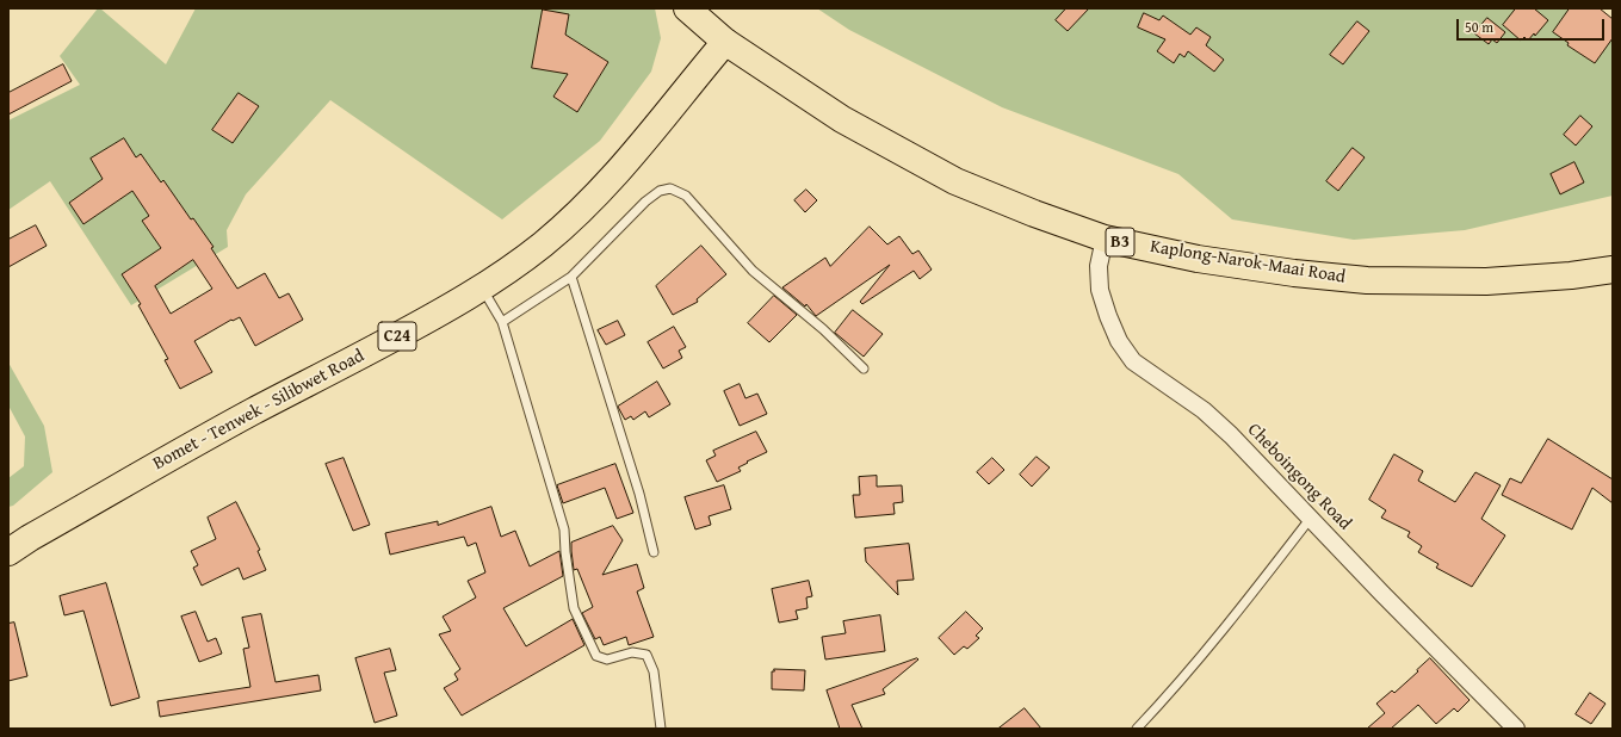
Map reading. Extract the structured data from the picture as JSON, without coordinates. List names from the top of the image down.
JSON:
{
  "streets": {
    "main road": [
      "B3",
      "Kaplong-Narok-Maai Road",
      "C24",
      "Bomet - Tenwek - Silibwet Road"
    ],
    "street": ["Cheboingong Road"]
  },
  "crossings": [
    ["Kaplong-Narok-Maai Road", "Bomet - Tenwek - Silibwet Road"],
    ["Kaplong-Narok-Maai Road", "Cheboingong Road"]
  ],
  "scale_bar": "50 m"
}
